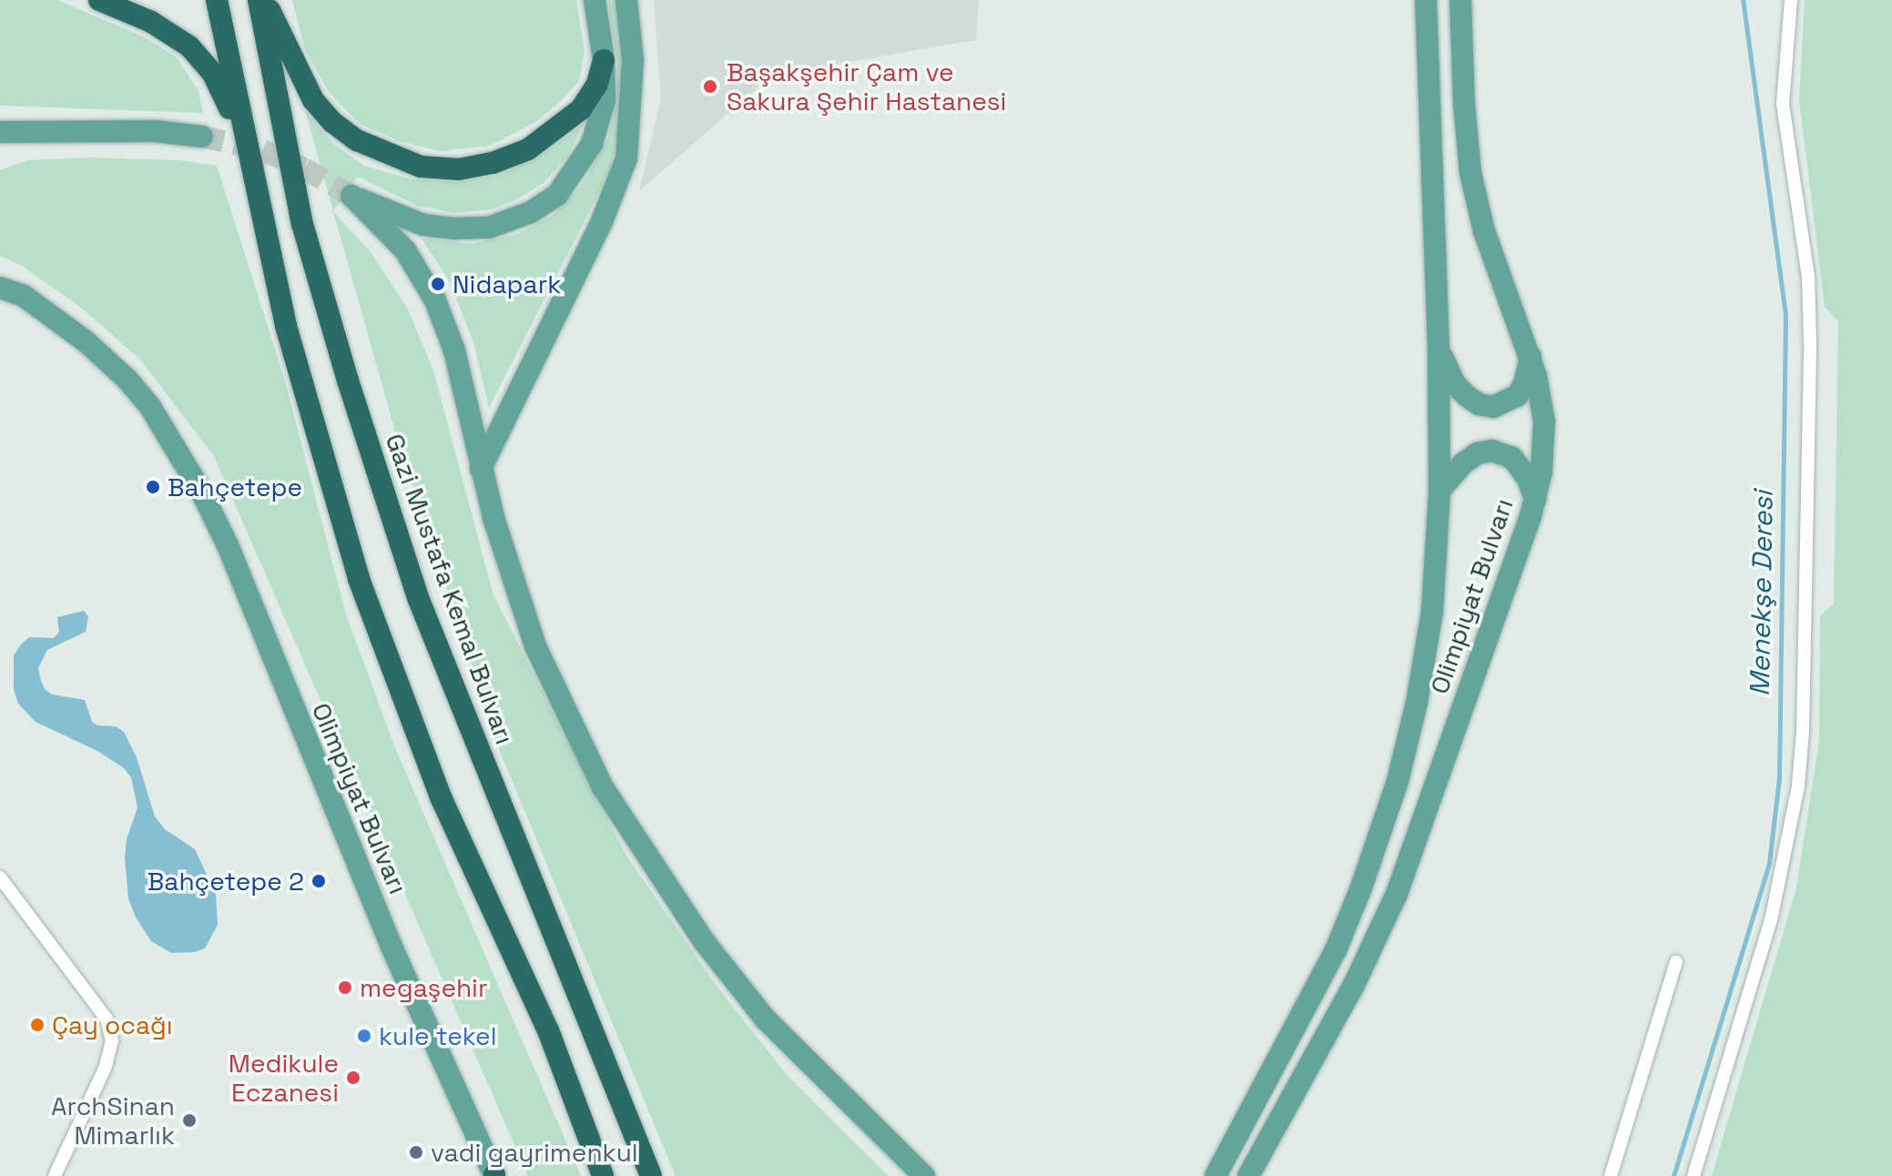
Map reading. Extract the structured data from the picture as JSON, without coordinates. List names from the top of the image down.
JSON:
{
  "streets": {
    "highway": ["Gazi Mustafa Kemal Bulvarı"],
    "main road": ["Olimpiyat Bulvarı"]
  },
  "water": ["Menekşe Deresi"],
  "places": [
    "Başakşehir Çam ve Sakura Şehir Hastanesi",
    "Nidapark",
    "Bahçetepe",
    "Bahçetepe 2",
    "megaşehir",
    "Çay ocağı",
    "kule tekel",
    "Medikule Eczanesi",
    "ArchSinan Mimarlık",
    "vadi gayrimenkul"
  ]
}
